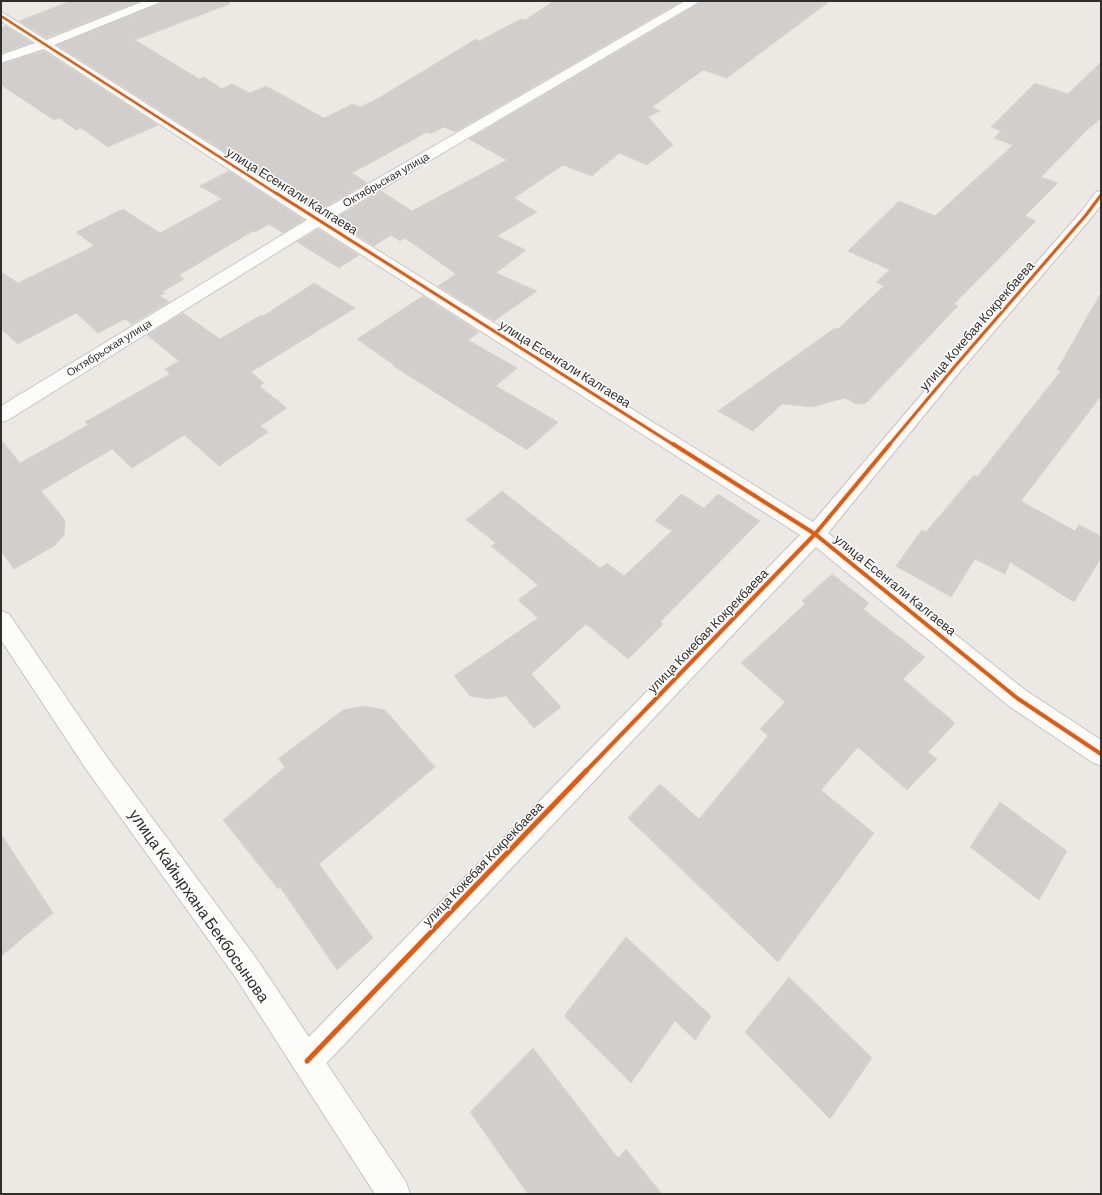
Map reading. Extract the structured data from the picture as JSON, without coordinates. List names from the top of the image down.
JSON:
{
  "streets": {
    "street": [
      "Октябрьская улица",
      "улица Есенгали Калгаева",
      "улица Кокебая Кокрекбаева",
      "улица Кайырхана Бекбосынова"
    ]
  },
  "crossings": [
    ["Октябрьская улица", "улица Есенгали Калгаева"],
    ["улица Есенгали Калгаева", "улица Кокебая Кокрекбаева"],
    ["улица Кокебая Кокрекбаева", "улица Кайырхана Бекбосынова"]
  ]
}
